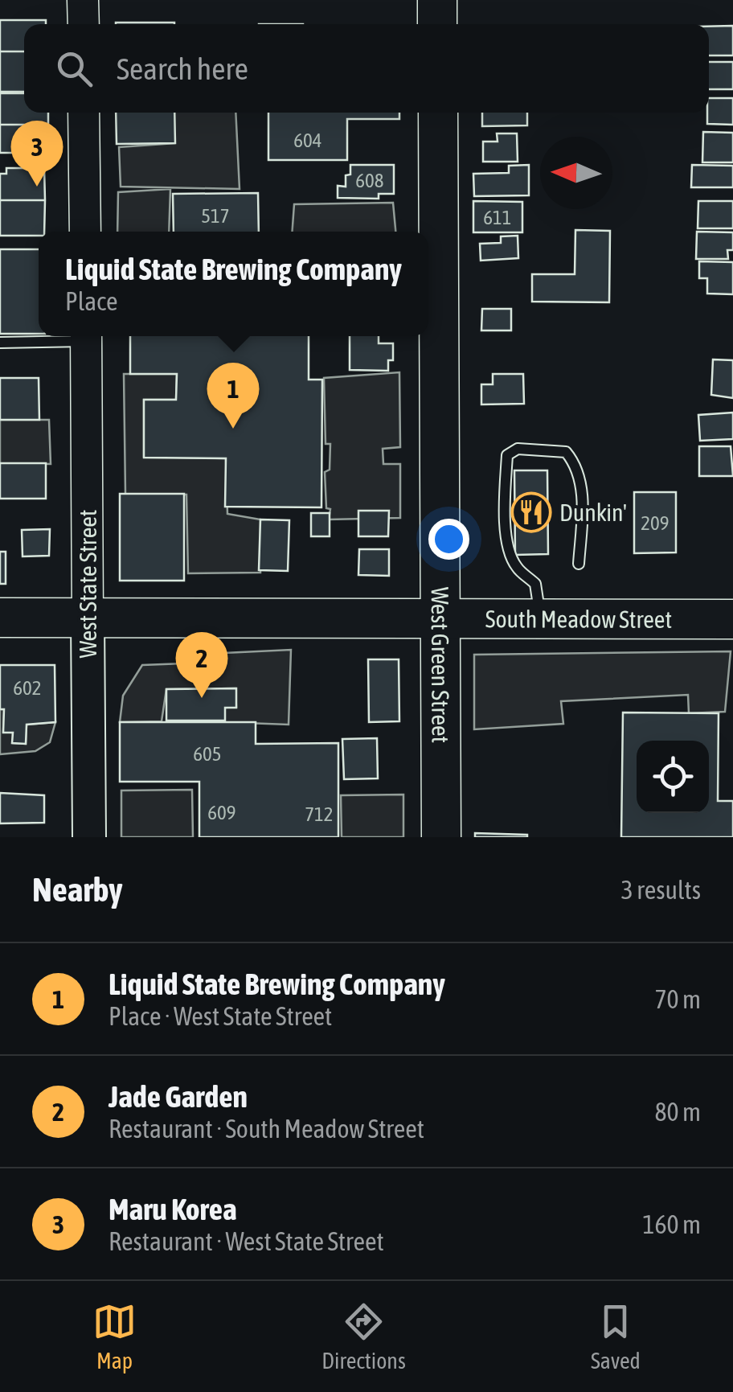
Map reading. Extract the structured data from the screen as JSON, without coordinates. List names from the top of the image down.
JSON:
{
  "streets": {
    "highway": ["South Meadow Street", "West Green Street"],
    "main road": ["West State Street"]
  },
  "crossings": [
    ["West State Street", "South Meadow Street"],
    ["South Meadow Street", "West Green Street"]
  ],
  "places": {
    "restaurant": ["Dunkin'"]
  },
  "house_numbers": [
    "604",
    "608",
    "517",
    "611",
    "209",
    "602",
    "605",
    "609",
    "712"
  ],
  "north": "left",
  "page": {
    "search": "Search here",
    "pins": ["3", "1", "2"],
    "popup": ["Liquid State Brewing Company", "Place"],
    "heading": ["Nearby", "3 results"],
    "list": [
      {
        "mark": "1",
        "name": "Liquid State Brewing Company",
        "note": "Place · West State Street",
        "value": "70 m"
      },
      {
        "mark": "2",
        "name": "Jade Garden",
        "note": "Restaurant · South Meadow Street",
        "value": "80 m"
      },
      {
        "mark": "3",
        "name": "Maru Korea",
        "note": "Restaurant · West State Street",
        "value": "160 m"
      }
    ],
    "nav": ["Map", "Directions", "Saved"]
  }
}
